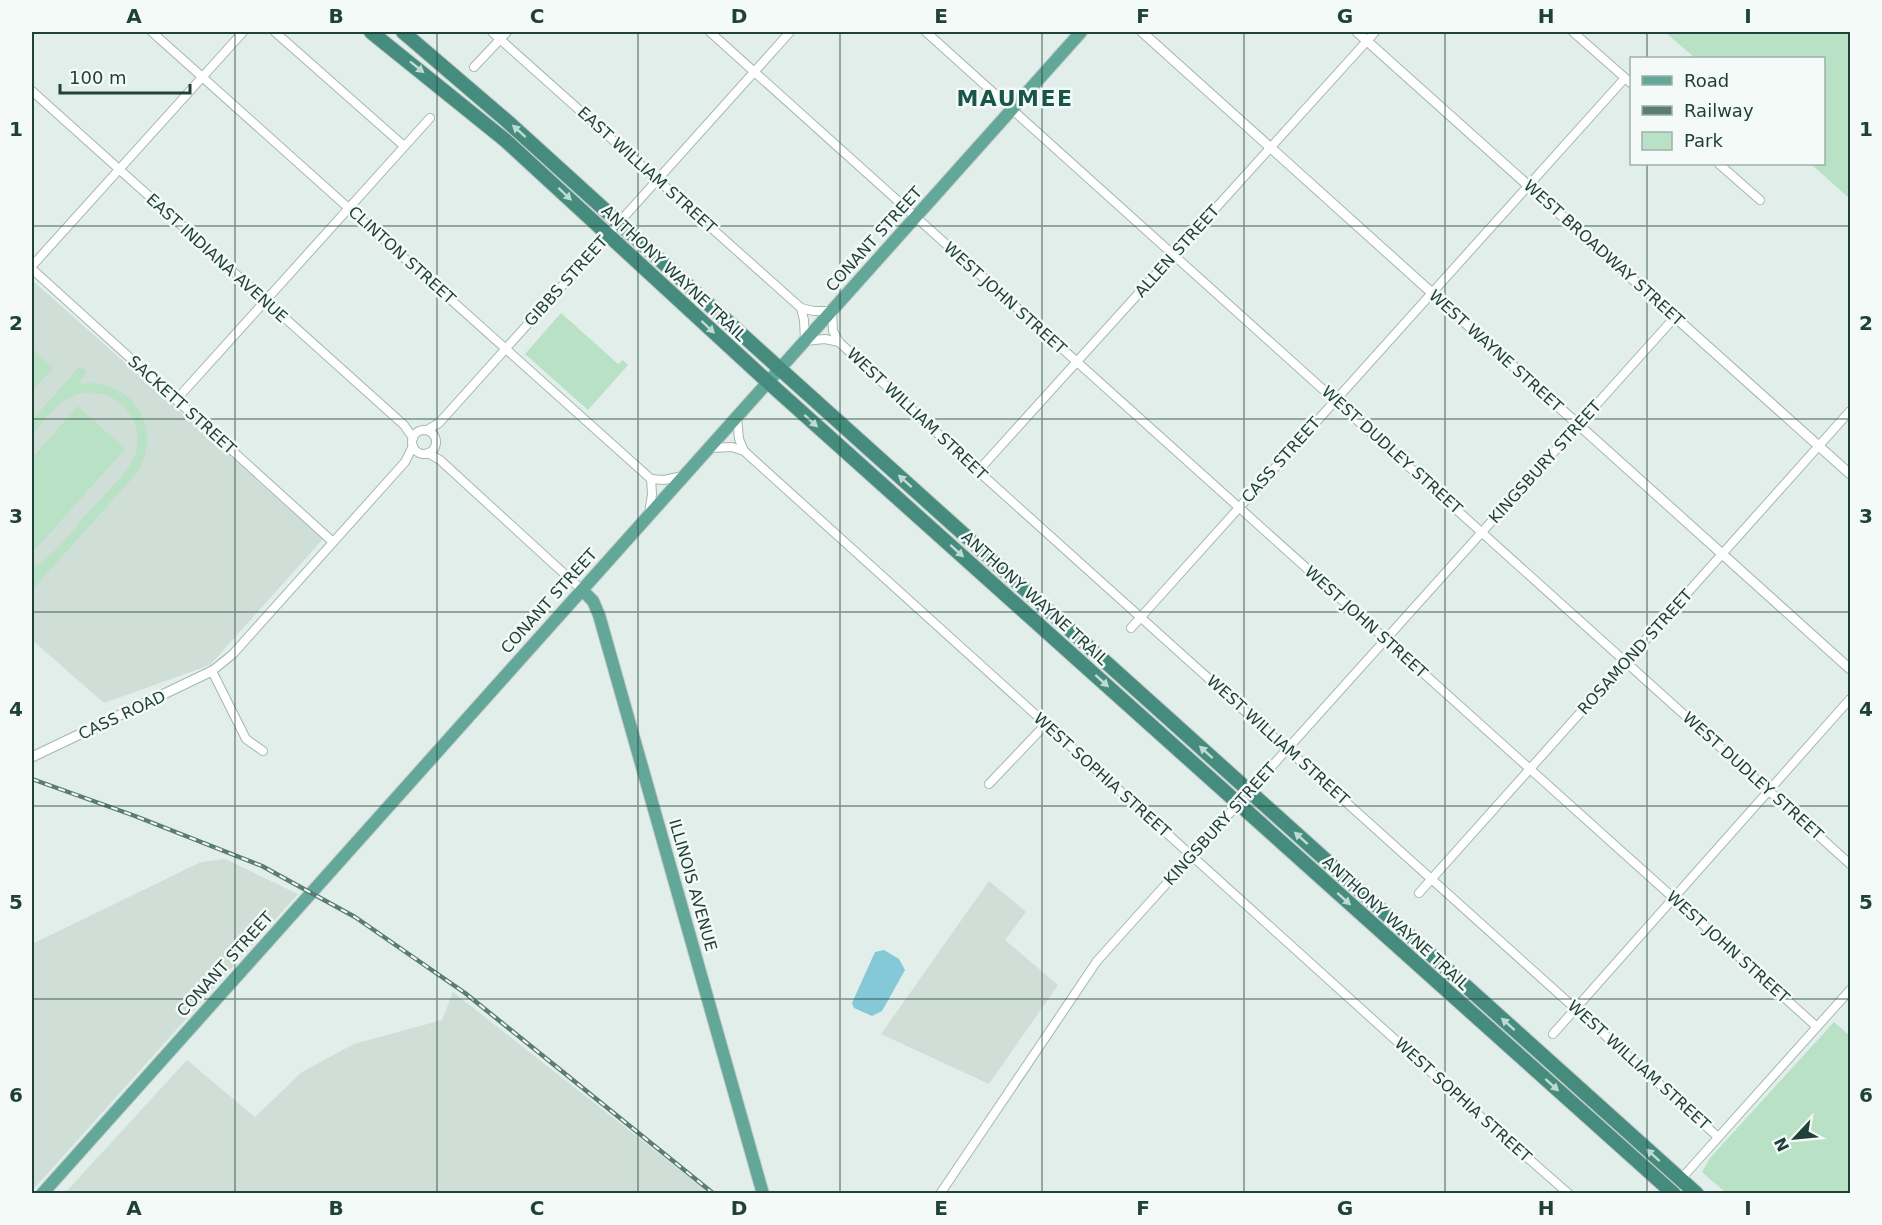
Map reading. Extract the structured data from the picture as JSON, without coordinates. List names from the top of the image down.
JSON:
{
  "streets": {
    "highway": ["ANTHONY WAYNE TRAIL"],
    "main road": ["CONANT STREET", "ILLINOIS AVENUE"],
    "street": [
      "EAST WILLIAM STREET",
      "ALLEN STREET",
      "WEST BROADWAY STREET",
      "CLINTON STREET",
      "EAST INDIANA AVENUE",
      "GIBBS STREET",
      "WEST JOHN STREET",
      "WEST WAYNE STREET",
      "SACKETT STREET",
      "WEST WILLIAM STREET",
      "WEST DUDLEY STREET",
      "CASS STREET",
      "KINGSBURY STREET",
      "ROSAMOND STREET",
      "CASS ROAD",
      "WEST SOPHIA STREET"
    ]
  },
  "crossings": [
    ["EAST WILLIAM STREET", "GIBBS STREET"],
    ["CONANT STREET", "ANTHONY WAYNE TRAIL"],
    ["CONANT STREET", "WEST JOHN STREET"],
    ["CONANT STREET", "WEST WILLIAM STREET"],
    ["CONANT STREET", "WEST DUDLEY STREET"],
    ["CONANT STREET", "ILLINOIS AVENUE"],
    ["ALLEN STREET", "WEST BROADWAY STREET"],
    ["ALLEN STREET", "WEST JOHN STREET"],
    ["ALLEN STREET", "WEST WAYNE STREET"],
    ["ALLEN STREET", "WEST WILLIAM STREET"],
    ["ALLEN STREET", "WEST DUDLEY STREET"],
    ["WEST BROADWAY STREET", "CASS STREET"],
    ["WEST BROADWAY STREET", "KINGSBURY STREET"],
    ["WEST BROADWAY STREET", "ROSAMOND STREET"],
    ["CLINTON STREET", "GIBBS STREET"],
    ["EAST INDIANA AVENUE", "GIBBS STREET"],
    ["ANTHONY WAYNE TRAIL", "GIBBS STREET"],
    ["ANTHONY WAYNE TRAIL", "KINGSBURY STREET"],
    ["GIBBS STREET", "WEST JOHN STREET"],
    ["WEST JOHN STREET", "CASS STREET"],
    ["WEST JOHN STREET", "KINGSBURY STREET"],
    ["WEST JOHN STREET", "ROSAMOND STREET"],
    ["WEST WAYNE STREET", "CASS STREET"],
    ["WEST WAYNE STREET", "KINGSBURY STREET"],
    ["WEST WAYNE STREET", "ROSAMOND STREET"],
    ["WEST WILLIAM STREET", "CASS STREET"],
    ["WEST WILLIAM STREET", "KINGSBURY STREET"],
    ["WEST WILLIAM STREET", "ROSAMOND STREET"],
    ["WEST DUDLEY STREET", "CASS STREET"],
    ["WEST DUDLEY STREET", "KINGSBURY STREET"],
    ["WEST DUDLEY STREET", "ROSAMOND STREET"],
    ["KINGSBURY STREET", "WEST SOPHIA STREET"]
  ],
  "districts": ["MAUMEE"],
  "legend": ["Road", "Railway", "Park"],
  "scale_bar": "100 m",
  "north": "bottom left",
  "grid": {
    "columns": [
      "A",
      "B",
      "C",
      "D",
      "E",
      "F",
      "G",
      "H",
      "I"
    ],
    "rows": [
      "1",
      "2",
      "3",
      "4",
      "5",
      "6"
    ]
  }
}
